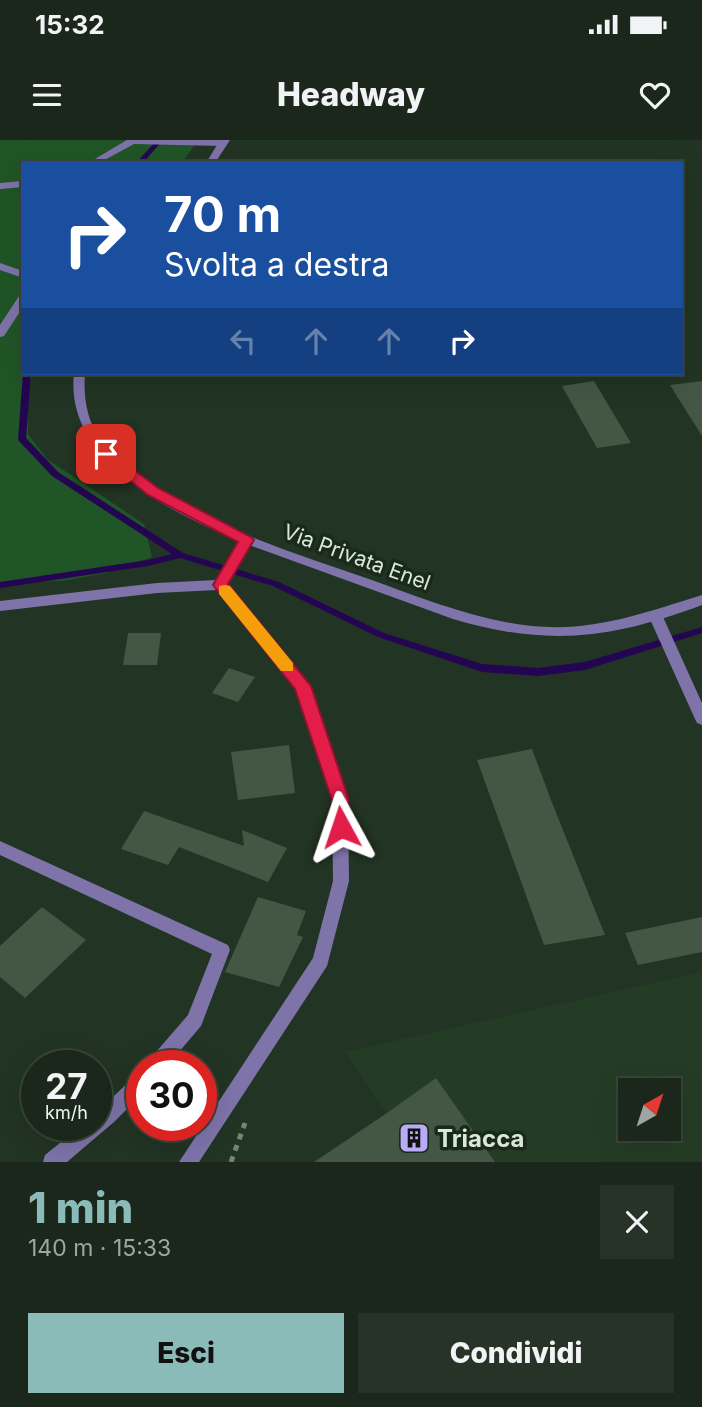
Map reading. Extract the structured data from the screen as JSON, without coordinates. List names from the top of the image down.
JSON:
{
  "streets": {
    "street": ["Via Privata Enel"]
  },
  "places": {
    "building": ["Triacca"]
  },
  "north": "top right",
  "page": {
    "status": "15:32",
    "header": "Headway",
    "turn": ["70 m", "Svolta a destra"],
    "speed": "27 km/h",
    "limit": "30",
    "heading": ["1 min", "140 m · 15:33"],
    "buttons": ["Esci", "Condividi"]
  }
}
